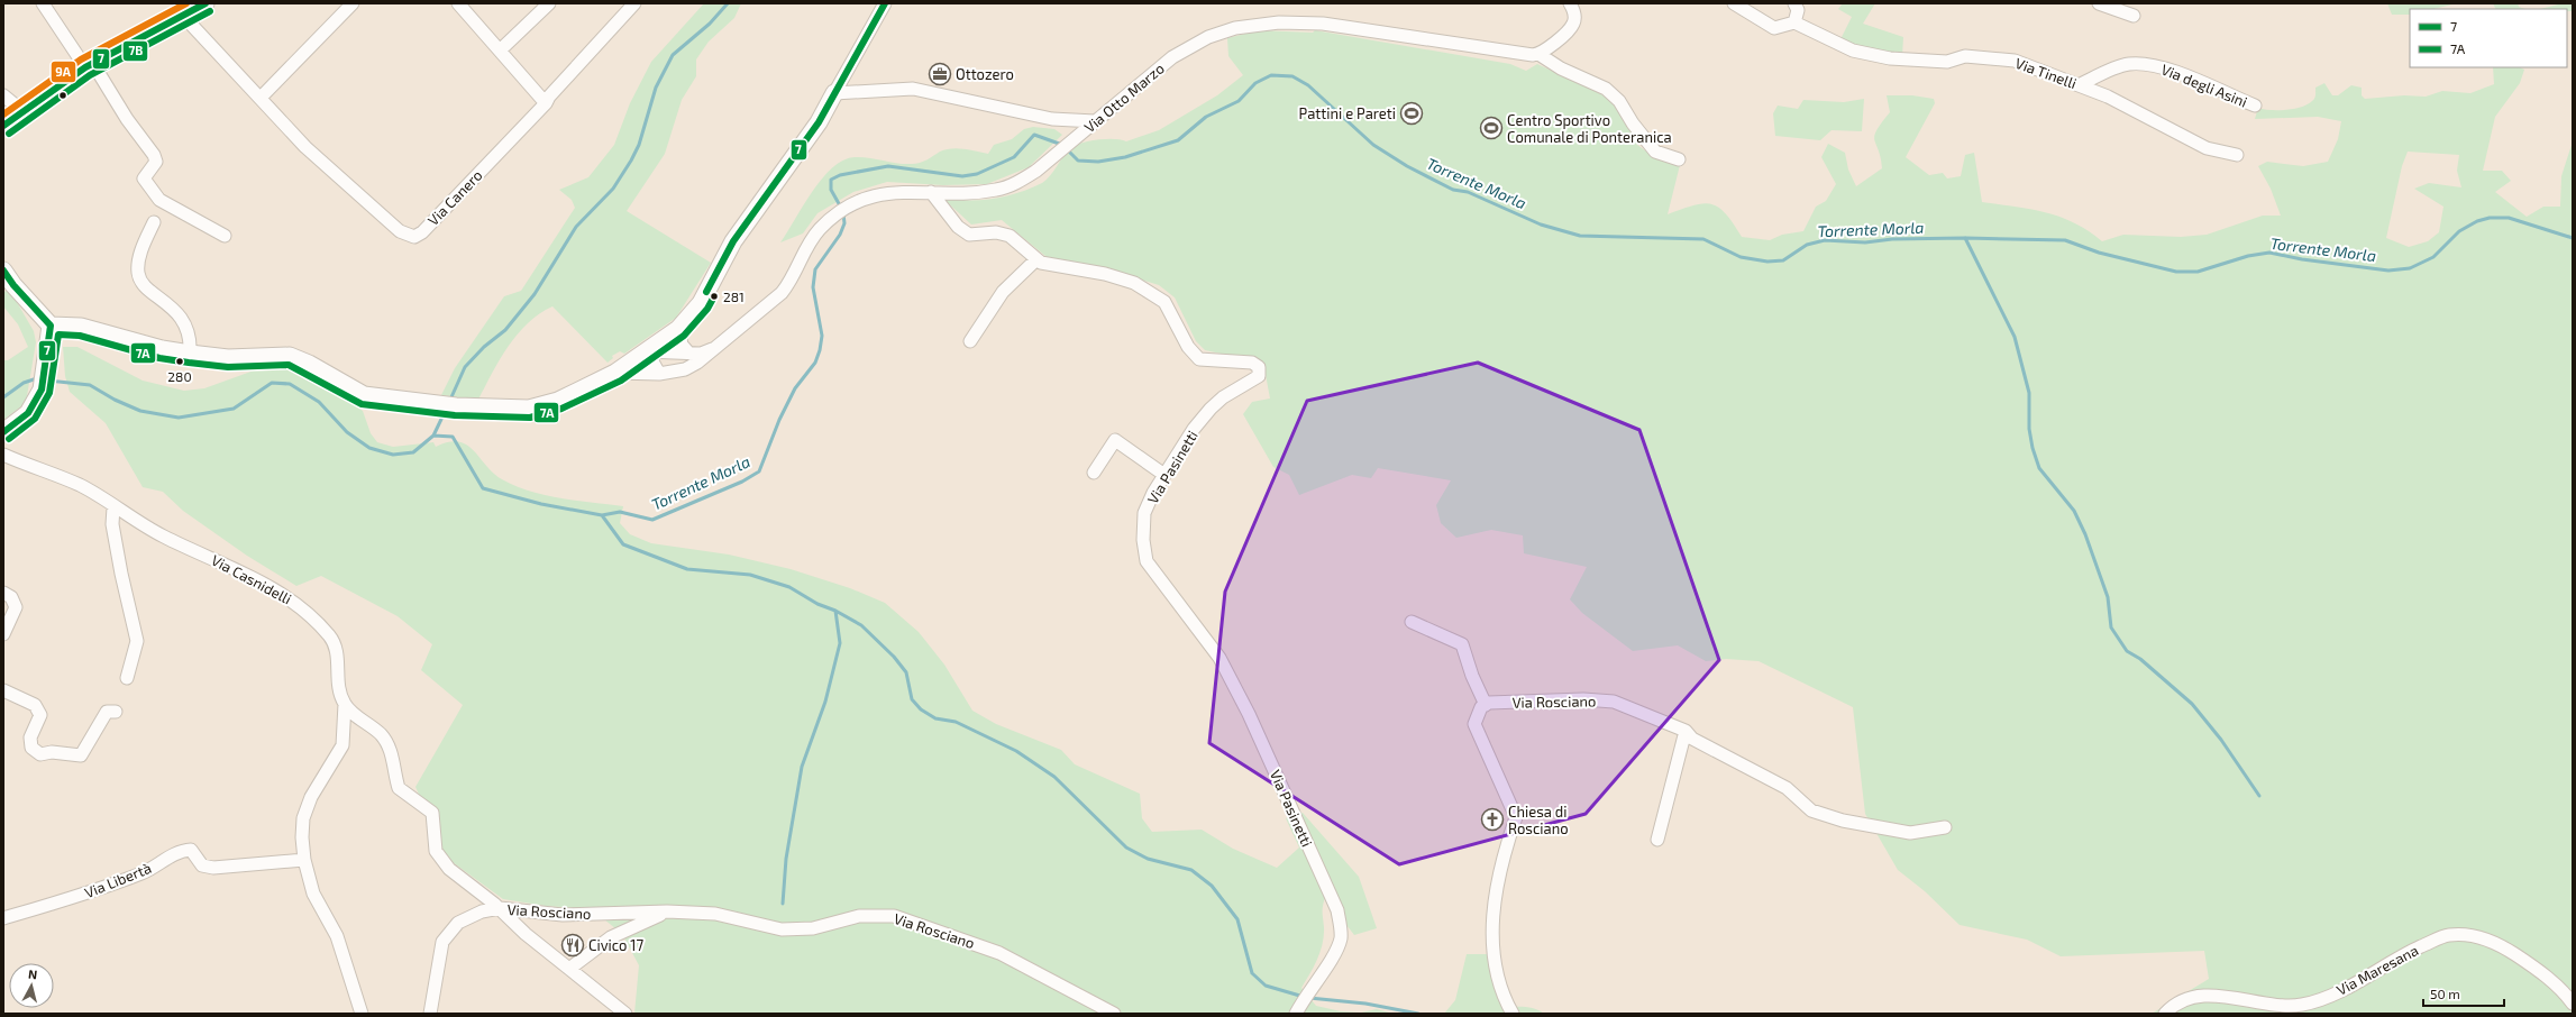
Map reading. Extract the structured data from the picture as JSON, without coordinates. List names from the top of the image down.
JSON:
{
  "streets": {
    "street": [
      "Via Tinelli",
      "Via degli Asini",
      "Via Otto Marzo",
      "Via Canero",
      "Via Pasinetti",
      "Via Casnidelli",
      "Via Rosciano",
      "Via Libertà",
      "Via Maresana"
    ]
  },
  "crossings": [
    ["Via Tinelli", "Via degli Asini"],
    ["Via Otto Marzo", "Via Pasinetti"],
    ["Via Casnidelli", "Via Rosciano"]
  ],
  "water": ["Torrente Morla"],
  "places": {
    "office": ["Ottozero"],
    "sports": ["Pattini e Pareti", "Centro Sportivo Comunale di Ponteranica"],
    "other": ["281", "280"],
    "church": ["Chiesa di Rosciano"],
    "restaurant": ["Civico 17"]
  },
  "lines": [
    "transit line 7",
    "transit line 9A",
    "transit line 7B",
    "transit line 7A"
  ],
  "legend": ["7", "7A"],
  "scale_bar": "50 m",
  "north": "top"
}
